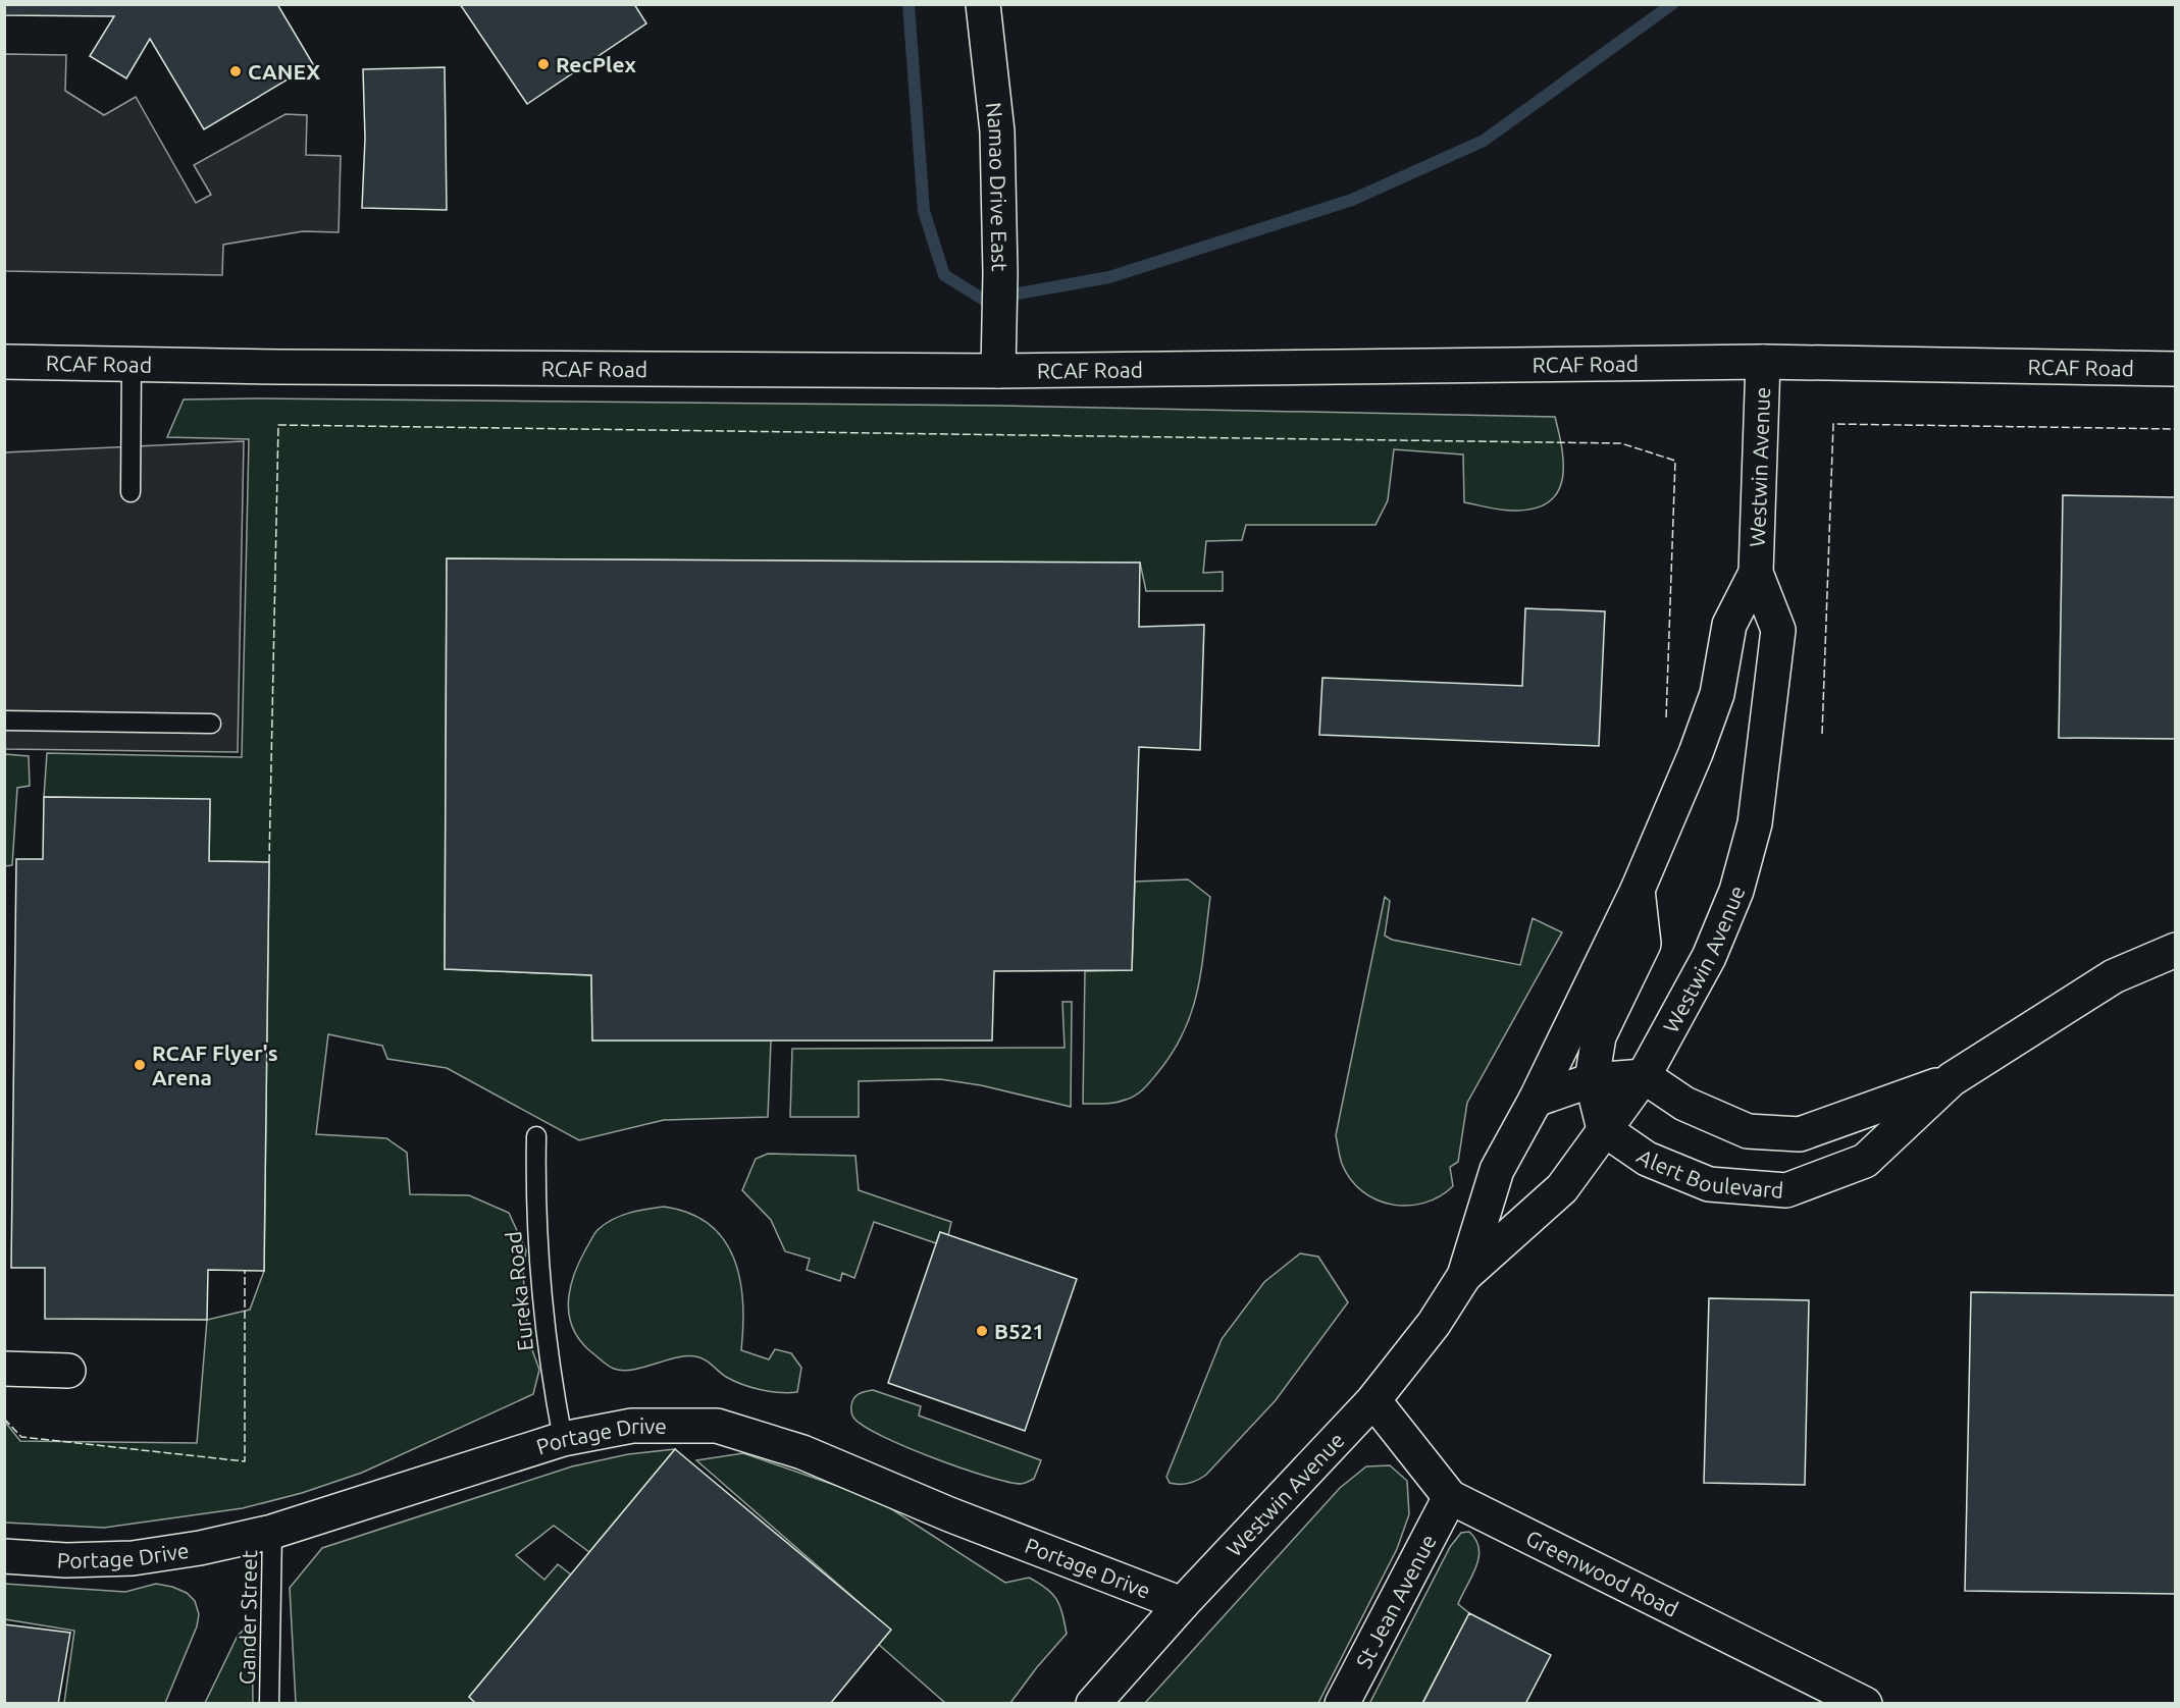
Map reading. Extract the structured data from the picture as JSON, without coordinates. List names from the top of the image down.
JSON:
{
  "streets": {
    "street": [
      "Namao Drive East",
      "RCAF Road",
      "Westwin Avenue",
      "Alert Boulevard",
      "Portage Drive",
      "Greenwood Road",
      "St Jean Avenue"
    ],
    "lane": ["Eureka Road", "Gander Street"]
  },
  "crossings": [
    ["Namao Drive East", "RCAF Road"],
    ["RCAF Road", "Westwin Avenue"],
    ["Westwin Avenue", "Alert Boulevard"],
    ["Westwin Avenue", "Portage Drive"],
    ["Westwin Avenue", "Greenwood Road"],
    ["Eureka Road", "Portage Drive"],
    ["Portage Drive", "Gander Street"],
    ["Greenwood Road", "St Jean Avenue"]
  ],
  "places": [
    "RecPlex",
    "CANEX",
    "RCAF Flyer's Arena",
    "B521"
  ]
}
